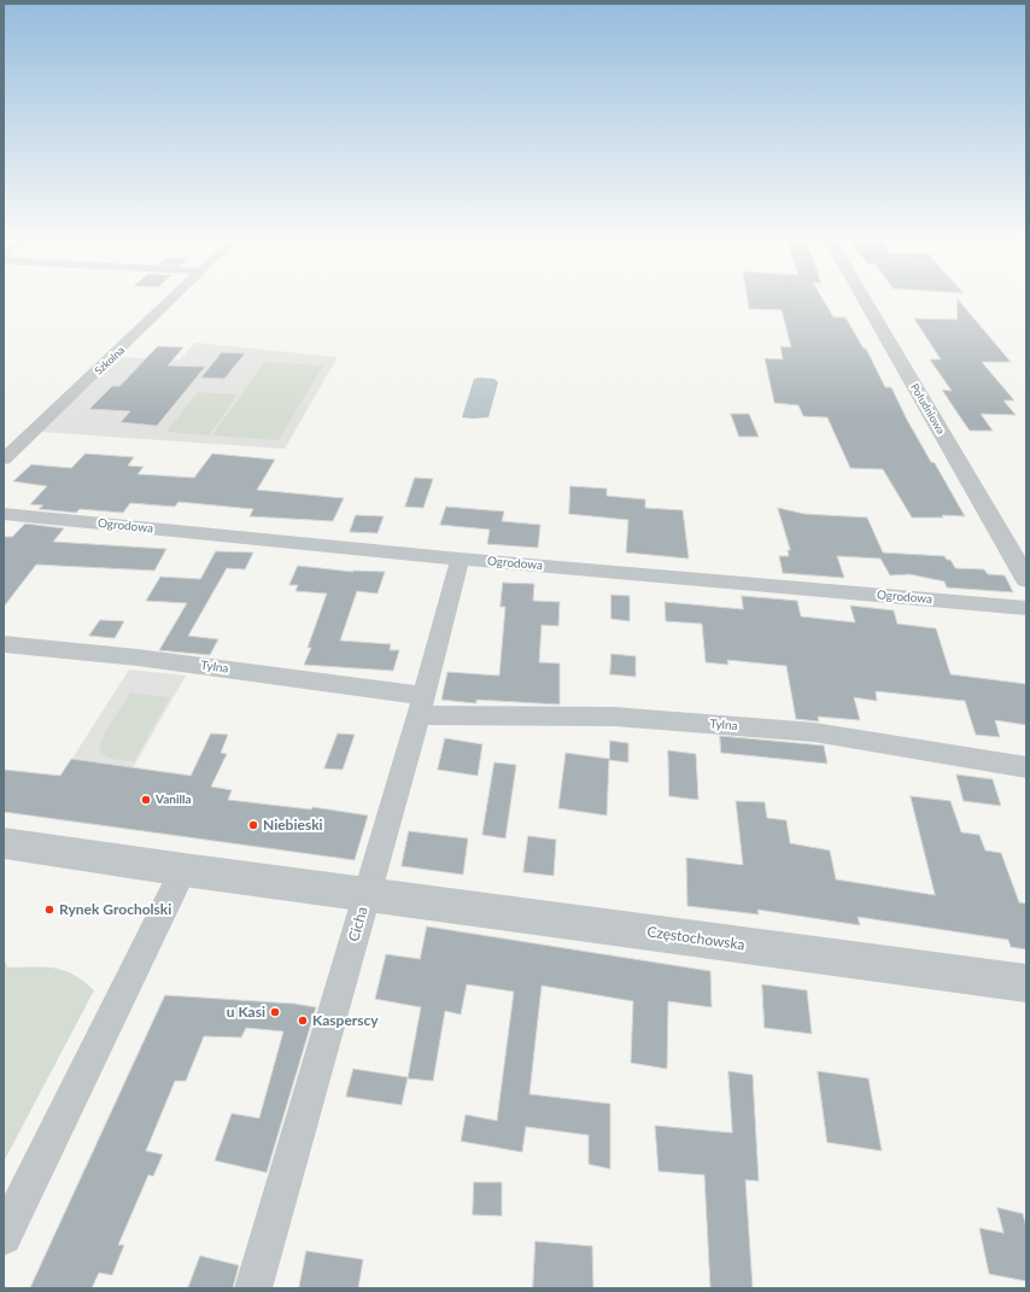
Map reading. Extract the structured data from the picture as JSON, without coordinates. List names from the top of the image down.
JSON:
{
  "streets": {
    "street": [
      "Szkolna",
      "Południowa",
      "Ogrodowa",
      "Tylna",
      "Cicha",
      "Częstochowska"
    ]
  },
  "crossings": [
    ["Ogrodowa", "Cicha"],
    ["Tylna", "Cicha"],
    ["Cicha", "Częstochowska"]
  ],
  "places": [
    "Vanilla",
    "Niebieski",
    "Rynek Grocholski",
    "u Kasi",
    "Kasperscy"
  ]
}
